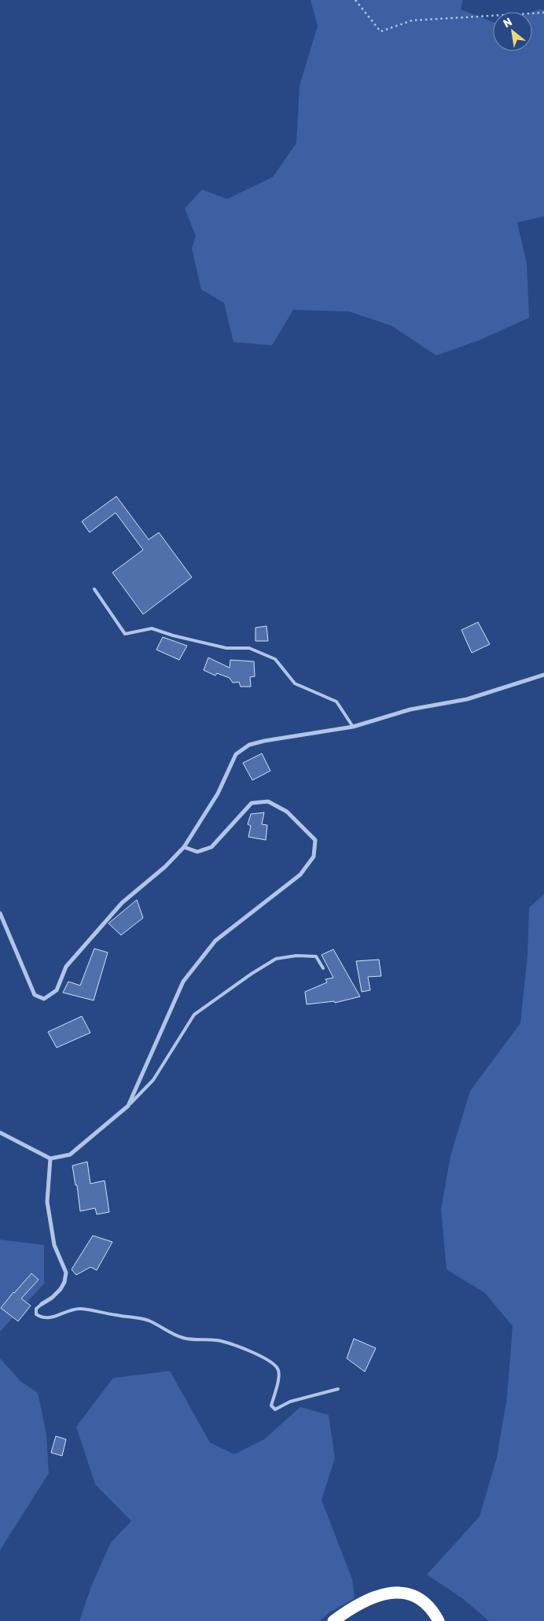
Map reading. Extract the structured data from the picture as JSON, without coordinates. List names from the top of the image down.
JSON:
{
  "north": "top left"
}
